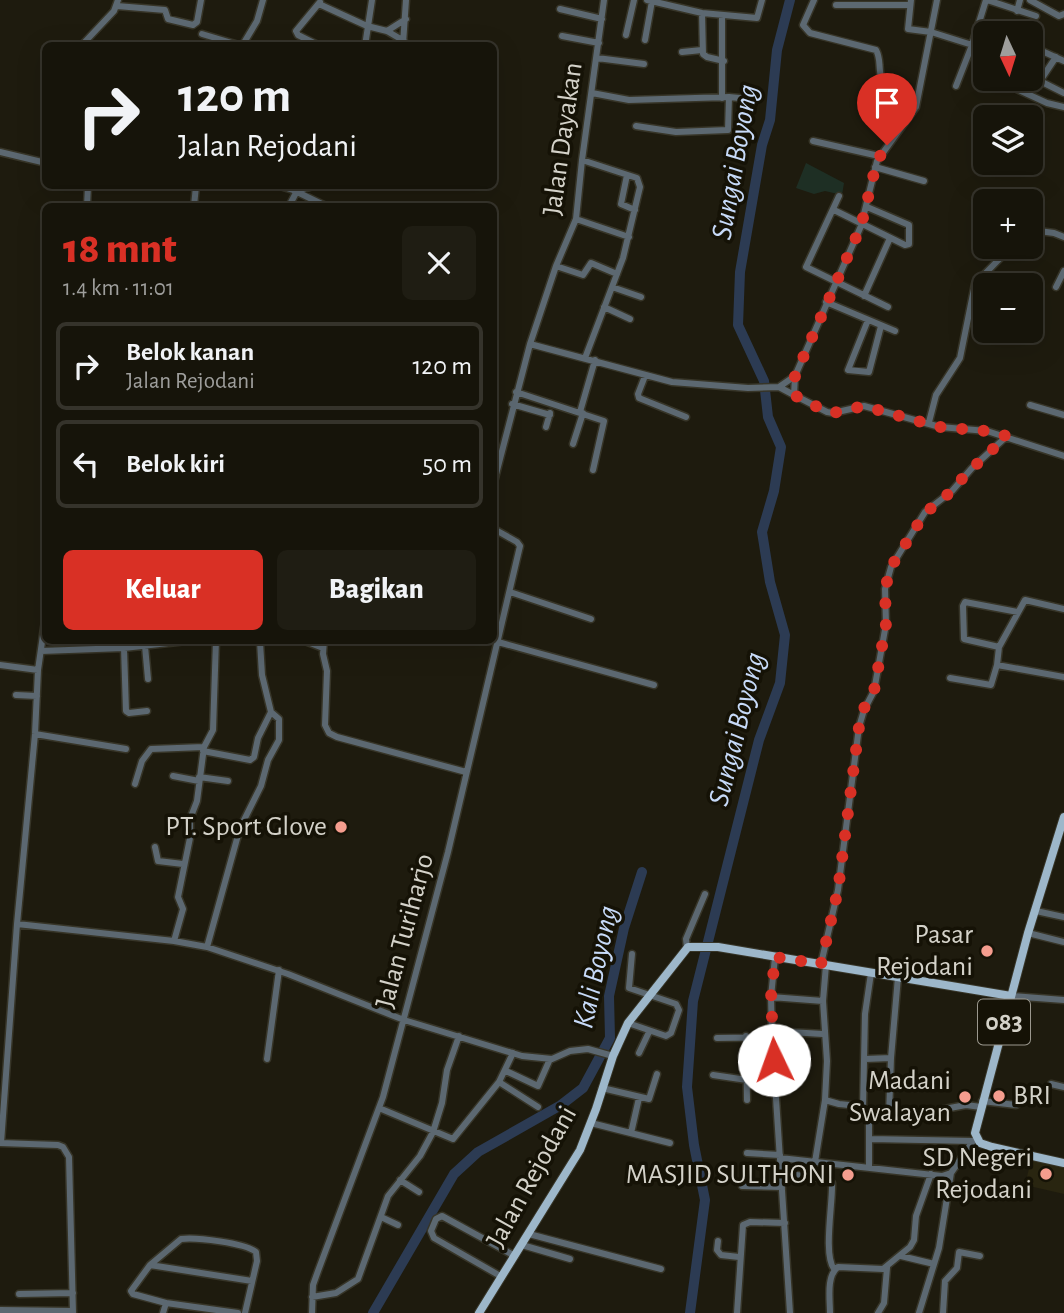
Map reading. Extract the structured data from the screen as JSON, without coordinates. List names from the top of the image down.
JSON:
{
  "streets": {
    "main road": ["083", "Jalan Rejodani"],
    "street": ["Jalan Dayakan", "Jalan Turiharjo"]
  },
  "water": ["Sungai Boyong", "Kali Boyong"],
  "places": [
    "PT. Sport Glove",
    "Pasar Rejodani",
    "BRI",
    "Madani Swalayan",
    "SD Negeri Rejodani",
    "MASJID SULTHONI"
  ],
  "north": "bottom",
  "page": {
    "map_buttons": ["+", "−"],
    "turn": ["120 m", "Jalan Rejodani"],
    "heading": ["18 mnt", "1.4 km · 11:01"],
    "list": [
      {
        "name": "Belok kanan",
        "note": "Jalan Rejodani",
        "value": "120 m"
      },
      {
        "name": "Belok kiri",
        "value": "50 m"
      }
    ],
    "buttons": ["Keluar", "Bagikan"]
  }
}
